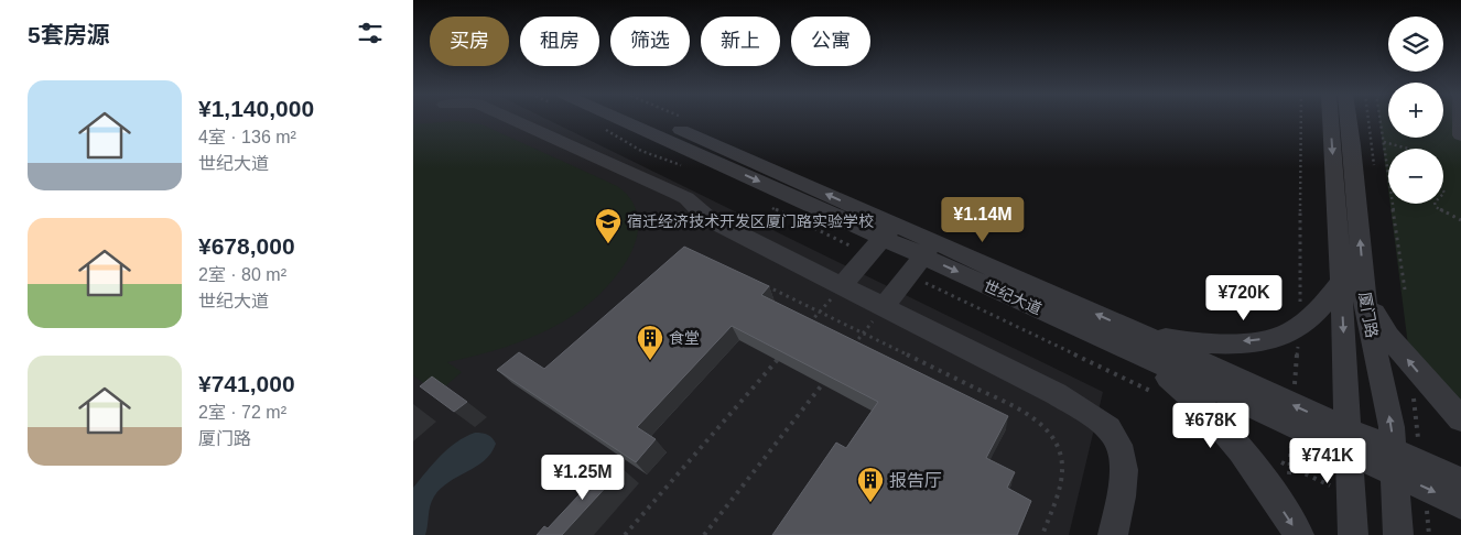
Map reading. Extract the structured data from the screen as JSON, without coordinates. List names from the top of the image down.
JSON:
{
  "streets": {
    "street": ["世纪大道", "厦门路"]
  },
  "crossings": [
    ["世纪大道", "厦门路"]
  ],
  "places": {
    "school or university": ["宿迁经济技术开发区厦门路实验学校"],
    "building": ["食堂", "报告厅"]
  },
  "page": {
    "heading": "5套房源",
    "map_buttons": ["+", "−"],
    "chip": [
      "买房",
      "租房",
      "筛选",
      "新上",
      "公寓"
    ],
    "list": [
      {
        "name": "¥1,140,000",
        "note": "4室 · 136 m² · 世纪大道"
      },
      {
        "name": "¥678,000",
        "note": "2室 · 80 m² · 世纪大道"
      },
      {
        "name": "¥741,000",
        "note": "2室 · 72 m² · 厦门路"
      }
    ],
    "price": [
      "¥1.14M",
      "¥720K",
      "¥678K",
      "¥741K",
      "¥1.25M"
    ]
  }
}
